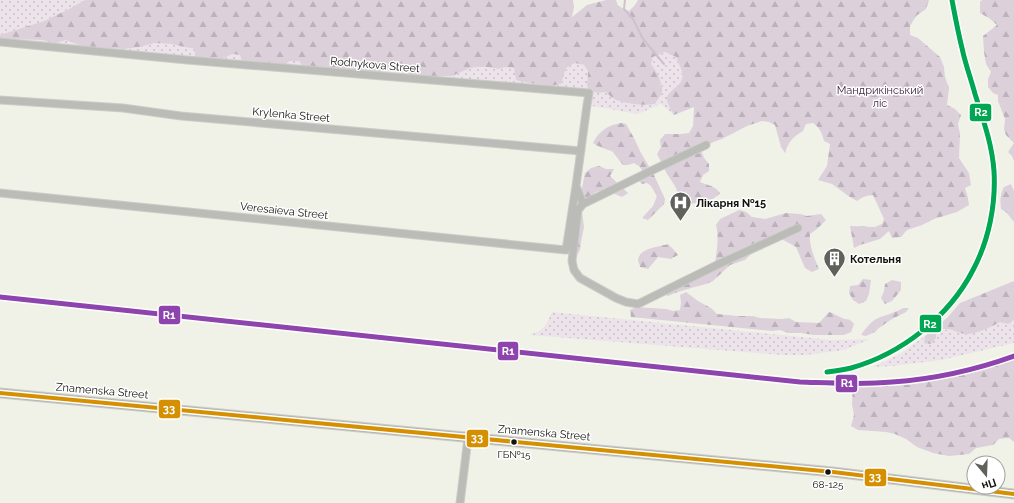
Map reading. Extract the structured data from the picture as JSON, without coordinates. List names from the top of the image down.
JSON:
{
  "streets": {
    "main road": ["Znamenska Street"],
    "street": ["Rodnykova Street", "Krylenka Street", "Veresaieva Street"]
  },
  "crossings": [
    ["Rodnykova Street", "Krylenka Street"],
    ["Rodnykova Street", "Veresaieva Street"]
  ],
  "parks": ["Мандрикінський ліс"],
  "places": {
    "hospital": ["Лікарня №15"],
    "building": ["Котельня"],
    "other": ["ГБ№15", "68-125"]
  },
  "lines": ["transit line R2", "transit line R1", "transit line 33"],
  "north": "bottom"
}
